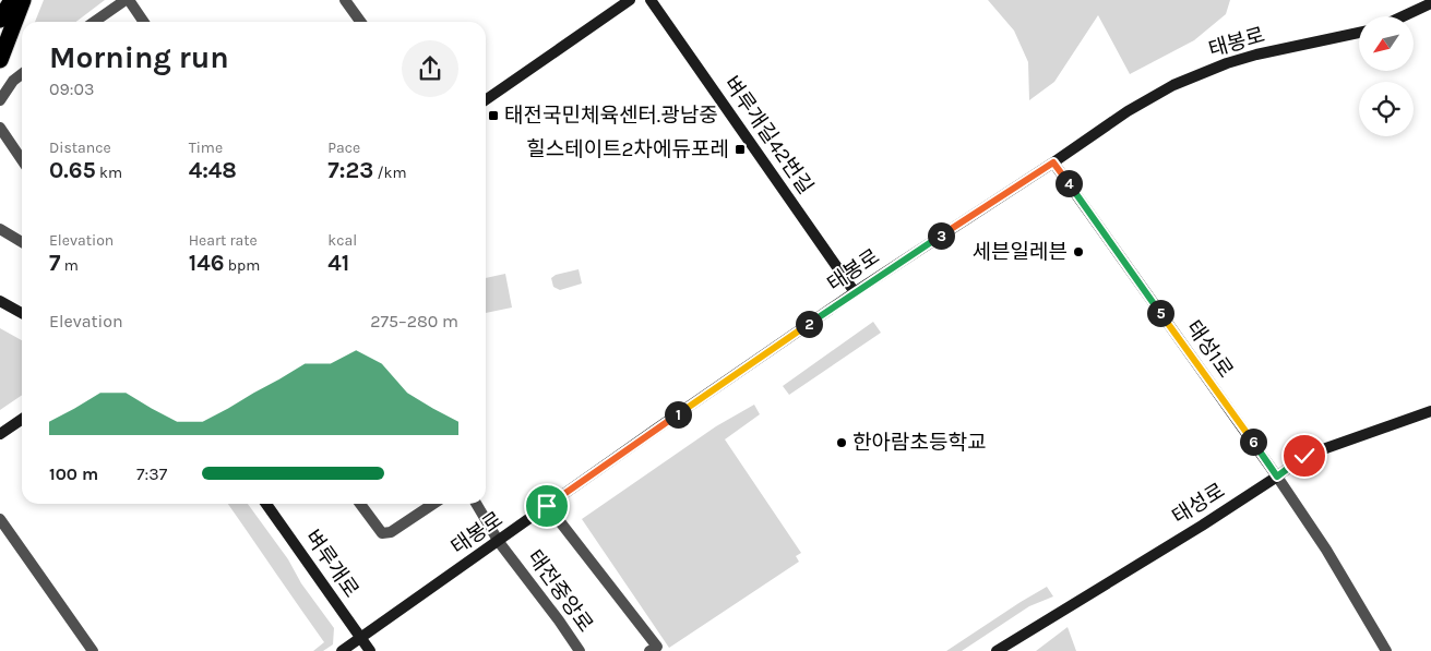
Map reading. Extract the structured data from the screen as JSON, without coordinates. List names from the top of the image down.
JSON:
{
  "streets": {
    "street": [
      "태봉로",
      "벼루개길42번길",
      "태성1로",
      "태성로",
      "벼루개로",
      "태전중앙로"
    ]
  },
  "crossings": [
    ["태봉로", "벼루개길42번길"],
    ["태봉로", "태성1로"],
    ["태봉로", "벼루개로"],
    ["태봉로", "태전중앙로"],
    ["태성1로", "태성로"]
  ],
  "places": {
    "transit": ["태전국민체육센터.광남중", "힐스테이트2차에듀포레"],
    "other": ["세븐일레븐", "한아람초등학교"]
  },
  "north": "bottom left",
  "page": {
    "heading": ["Morning run", "09:03"],
    "stats": [
      ["Distance", "0.65 km"],
      ["Time", "4:48"],
      ["Pace", "7:23 /km"],
      ["Elevation", "7 m"],
      ["Heart rate", "146 bpm"],
      ["kcal", "41"]
    ],
    "pins": [
      "4",
      "3",
      "5",
      "2",
      "1",
      "6"
    ],
    "chart": ["Elevation", "275–280 m"],
    "list": [
      {
        "name": "100 m",
        "note": "7:37"
      }
    ]
  }
}
